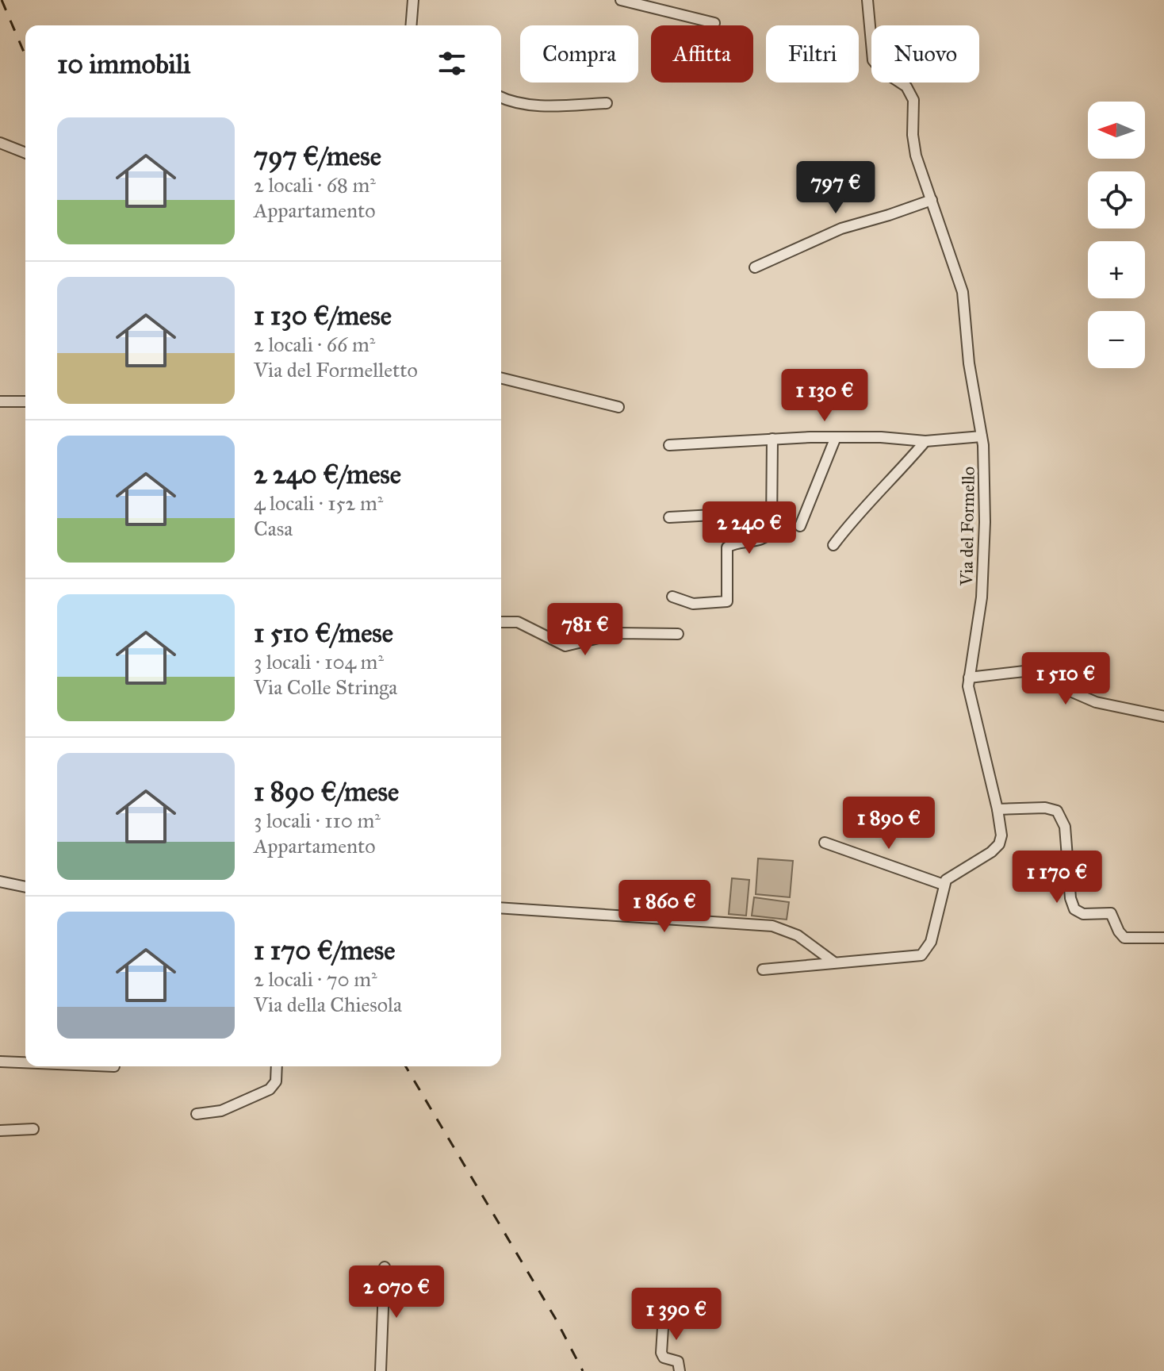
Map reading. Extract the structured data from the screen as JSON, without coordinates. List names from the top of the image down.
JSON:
{
  "streets": {
    "street": ["Via del Formello"]
  },
  "north": "left",
  "page": {
    "chip": [
      "Compra",
      "Affitta",
      "Filtri",
      "Nuovo"
    ],
    "heading": "10 immobili",
    "map_buttons": ["+", "−"],
    "list": [
      {
        "name": "797 €/mese",
        "note": "2 locali · 68 m² · Appartamento"
      },
      {
        "name": "1 130 €/mese",
        "note": "2 locali · 66 m² · Via del Formelletto"
      },
      {
        "name": "2 240 €/mese",
        "note": "4 locali · 152 m² · Casa"
      },
      {
        "name": "1 510 €/mese",
        "note": "3 locali · 104 m² · Via Colle Stringa"
      },
      {
        "name": "1 890 €/mese",
        "note": "3 locali · 110 m² · Appartamento"
      },
      {
        "name": "1 170 €/mese",
        "note": "2 locali · 70 m² · Via della Chiesola"
      }
    ],
    "price": [
      "797 €",
      "1 130 €",
      "2 240 €",
      "781 €",
      "1 510 €",
      "1 890 €",
      "1 170 €",
      "1 860 €",
      "2 070 €",
      "1 390 €"
    ]
  }
}
